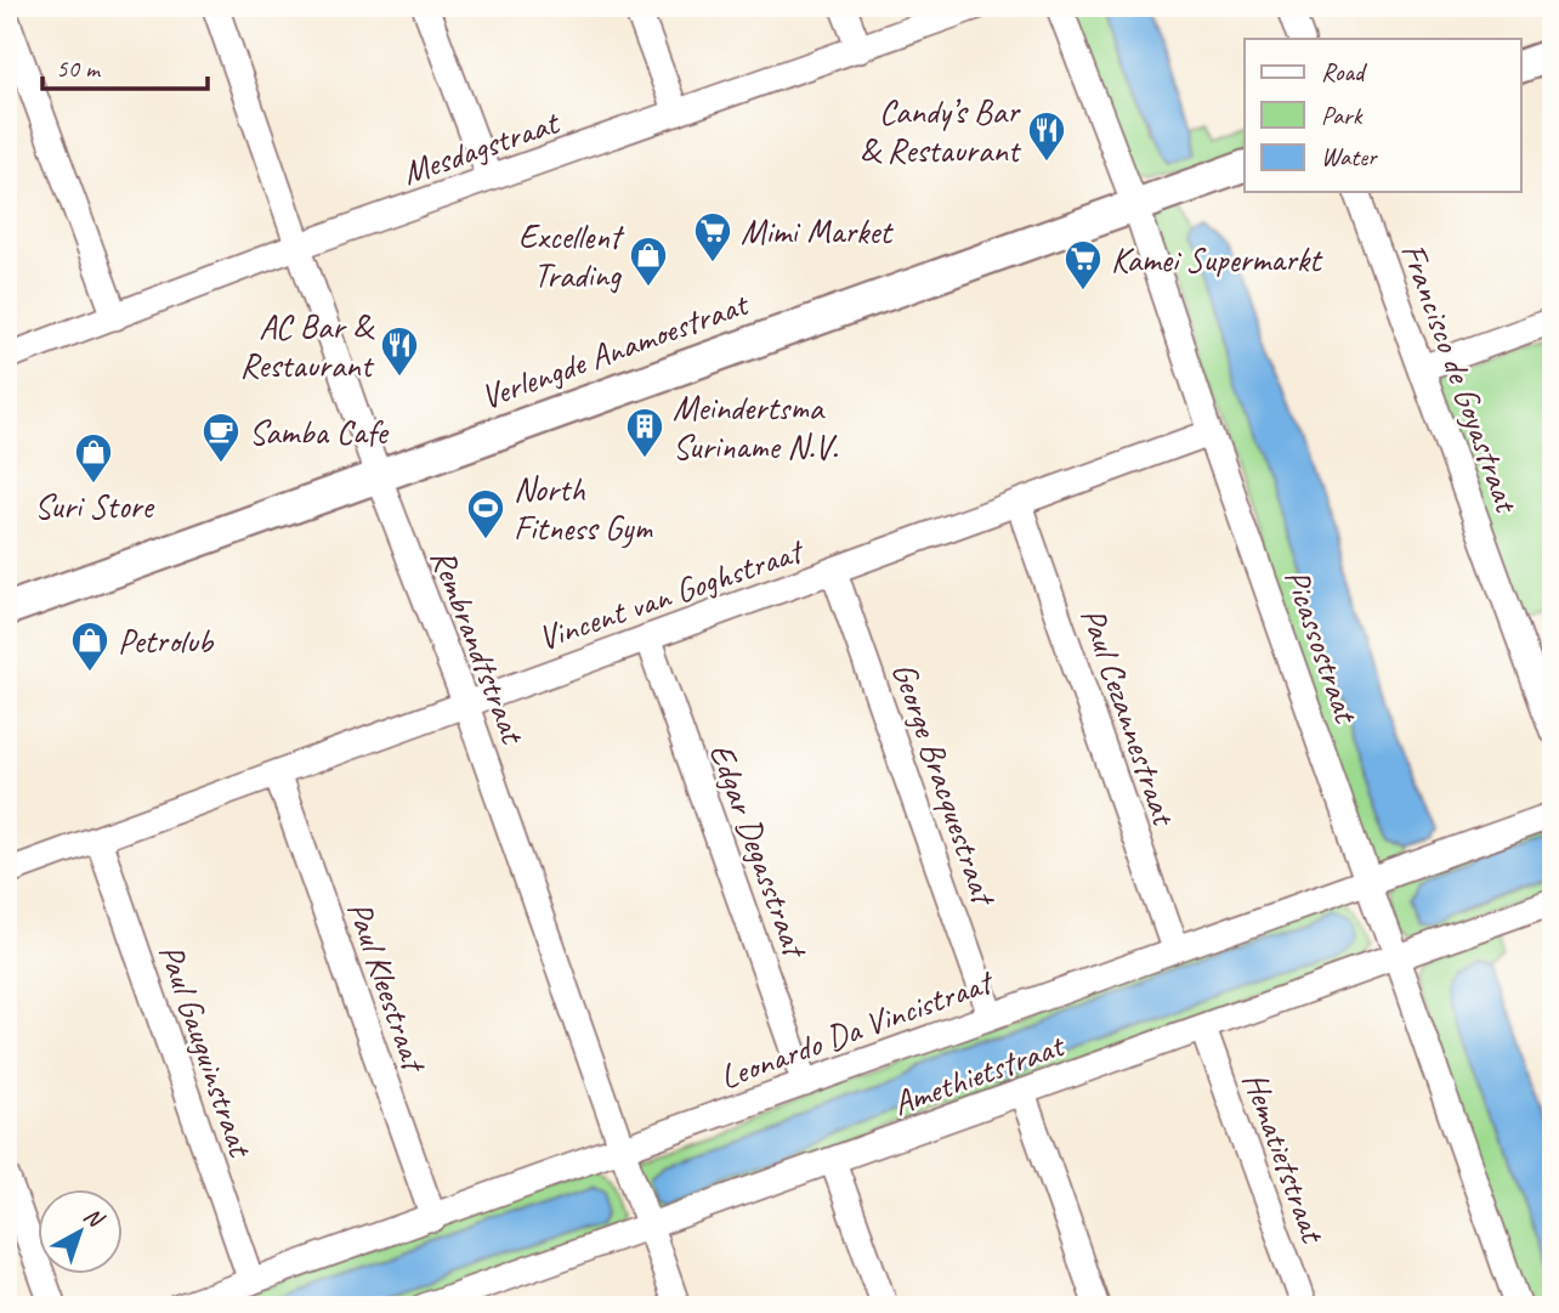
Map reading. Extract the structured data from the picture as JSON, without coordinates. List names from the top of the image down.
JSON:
{
  "streets": {
    "street": [
      "Mesdagstraat",
      "Verlengde Anamoestraat",
      "Francisco de Goyastraat",
      "Vincent van Goghstraat",
      "Rembrandtstraat",
      "Picassostraat",
      "Paul Cezannestraat",
      "George Bracquestraat",
      "Edgar Degasstraat",
      "Paul Kleestraat",
      "Leonardo Da Vincistraat",
      "Paul Gauguinstraat",
      "Amethietstraat",
      "Hematietstraat"
    ]
  },
  "crossings": [
    ["Mesdagstraat", "Rembrandtstraat"],
    ["Verlengde Anamoestraat", "Rembrandtstraat"],
    ["Verlengde Anamoestraat", "Picassostraat"],
    ["Vincent van Goghstraat", "Rembrandtstraat"],
    ["Vincent van Goghstraat", "Picassostraat"],
    ["Vincent van Goghstraat", "Paul Cezannestraat"],
    ["Vincent van Goghstraat", "George Bracquestraat"],
    ["Vincent van Goghstraat", "Edgar Degasstraat"],
    ["Vincent van Goghstraat", "Paul Kleestraat"],
    ["Vincent van Goghstraat", "Paul Gauguinstraat"],
    ["Rembrandtstraat", "Leonardo Da Vincistraat"],
    ["Rembrandtstraat", "Amethietstraat"],
    ["Picassostraat", "Leonardo Da Vincistraat"],
    ["Picassostraat", "Amethietstraat"],
    ["Paul Cezannestraat", "Leonardo Da Vincistraat"],
    ["George Bracquestraat", "Leonardo Da Vincistraat"],
    ["Edgar Degasstraat", "Leonardo Da Vincistraat"],
    ["Paul Kleestraat", "Leonardo Da Vincistraat"],
    ["Leonardo Da Vincistraat", "Paul Gauguinstraat"],
    ["Amethietstraat", "Hematietstraat"]
  ],
  "places": {
    "restaurant": ["Candy’s Bar & Restaurant", "AC Bar & Restaurant"],
    "supermarket": ["Mimi Market", "Kamei Supermarkt"],
    "shop": ["Excellent Trading", "Suri Store", "Petrolub"],
    "building": ["Meindertsma Suriname N.V."],
    "cafe": ["Samba Cafe"],
    "sports": ["North Fitness Gym"]
  },
  "legend": ["Road", "Park", "Water"],
  "scale_bar": "50 m",
  "north": "top right"
}
